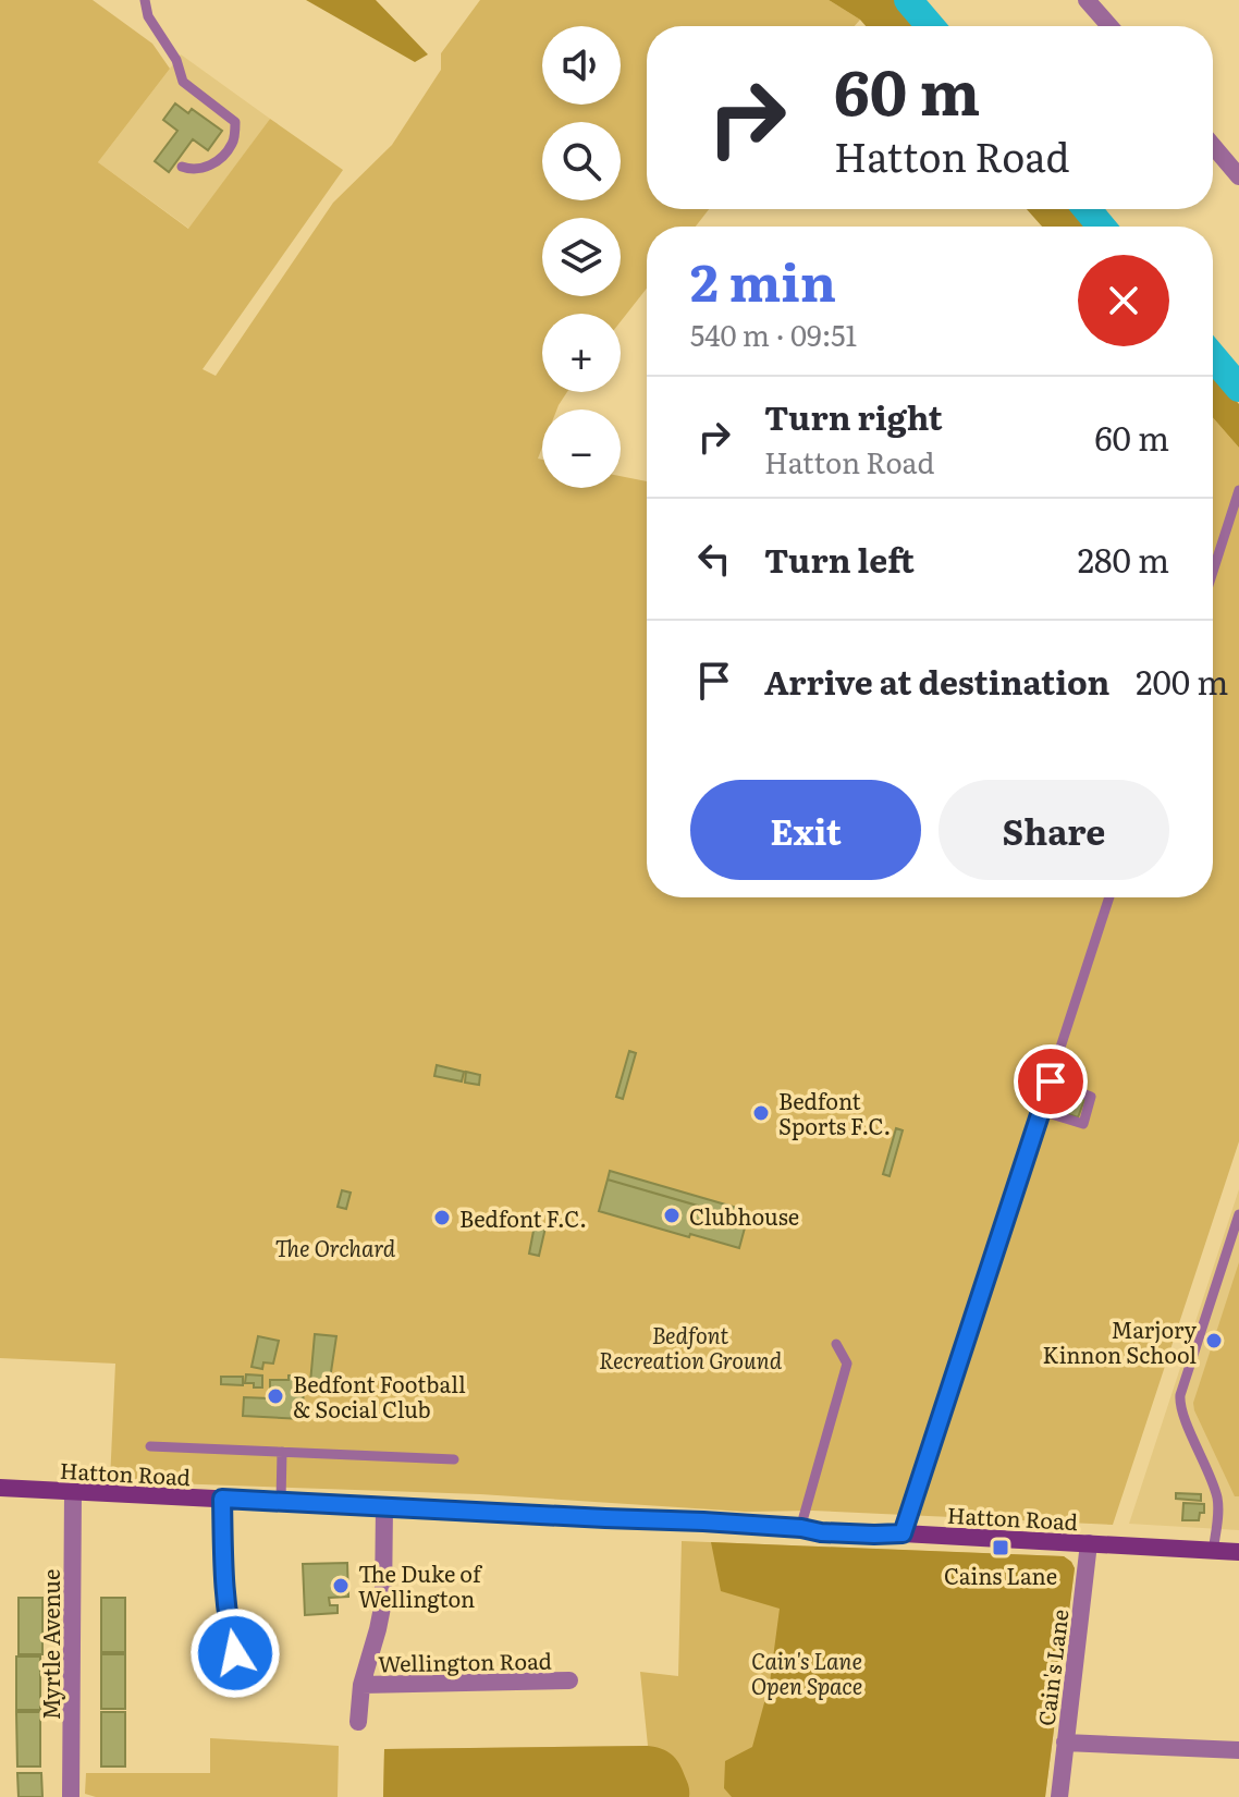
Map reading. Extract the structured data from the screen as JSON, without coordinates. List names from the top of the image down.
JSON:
{
  "streets": {
    "street": [
      "Hatton Road",
      "Myrtle Avenue",
      "Wellington Road",
      "Cain's Lane"
    ]
  },
  "crossings": [
    ["Hatton Road", "Myrtle Avenue"],
    ["Hatton Road", "Wellington Road"],
    ["Hatton Road", "Cain's Lane"]
  ],
  "parks": ["The Orchard", "Bedfont Recreation Ground", "Cain's Lane Open Space"],
  "places": {
    "other": [
      "Bedfont Sports F.C.",
      "Clubhouse",
      "Bedfont F.C.",
      "Marjory Kinnon School",
      "Bedfont Football & Social Club",
      "The Duke of Wellington"
    ],
    "transit": ["Cains Lane"]
  },
  "page": {
    "map_buttons": ["+", "−"],
    "turn": ["60 m", "Hatton Road"],
    "heading": ["2 min", "540 m · 09:51"],
    "list": [
      {
        "name": "Turn right",
        "note": "Hatton Road",
        "value": "60 m"
      },
      {
        "name": "Turn left",
        "value": "280 m"
      },
      {
        "name": "Arrive at destination",
        "value": "200 m"
      }
    ],
    "buttons": ["Exit", "Share"]
  }
}
